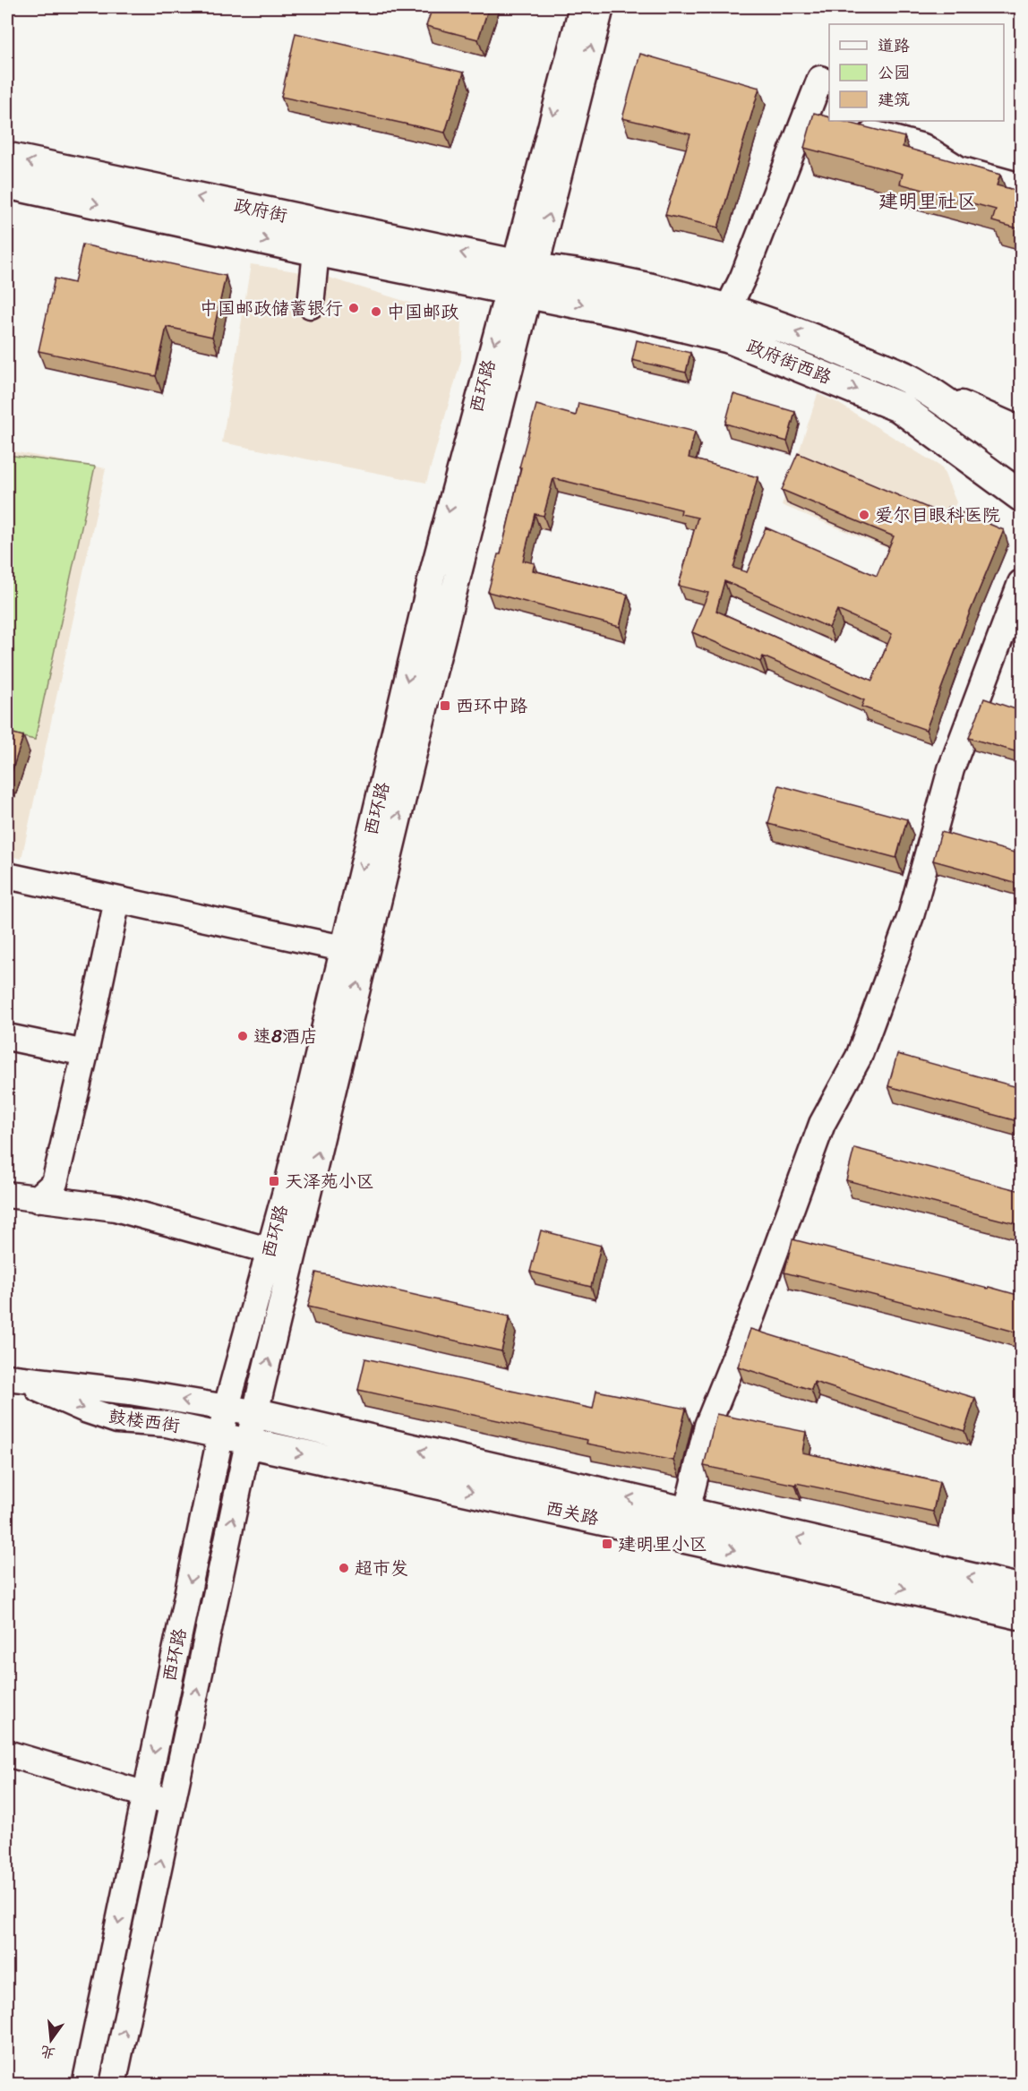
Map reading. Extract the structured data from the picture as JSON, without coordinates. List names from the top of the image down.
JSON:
{
  "streets": {
    "main road": ["政府街", "政府街西路", "西关路"],
    "street": ["西环路", "鼓楼西街"]
  },
  "crossings": [
    ["政府街", "政府街西路"],
    ["政府街", "西环路"],
    ["政府街西路", "西环路"],
    ["西环路", "鼓楼西街"],
    ["西环路", "西关路"],
    ["鼓楼西街", "西关路"]
  ],
  "districts": ["建明里社区"],
  "places": {
    "other": [
      "中国邮政储蓄银行",
      "中国邮政",
      "爱尔目眼科医院",
      "速8酒店",
      "超市发"
    ],
    "transit": ["西环中路", "天泽苑小区", "建明里小区"]
  },
  "legend": ["道路", "公园", "建筑"],
  "north": "bottom"
}
